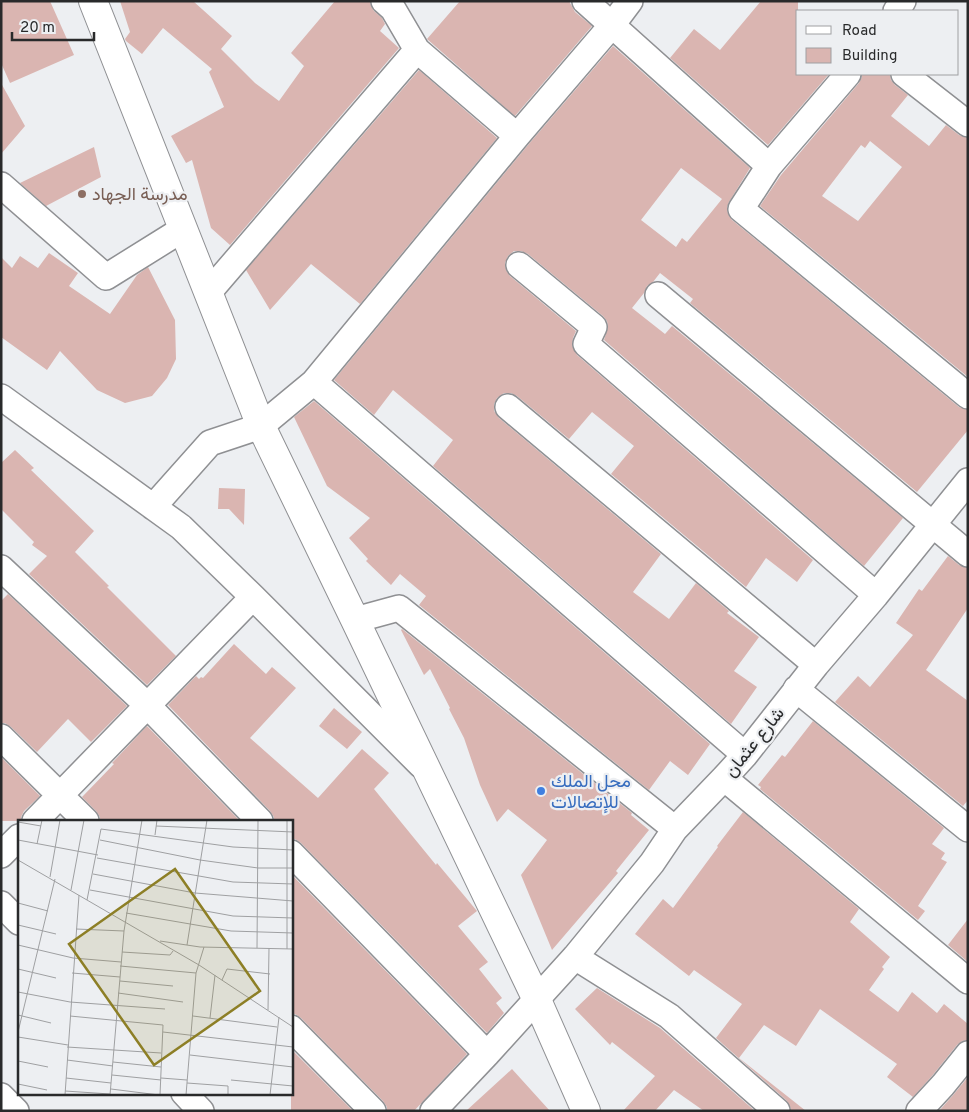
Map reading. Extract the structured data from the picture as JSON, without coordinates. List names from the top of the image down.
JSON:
{
  "streets": {
    "street": ["شارع عثمان"]
  },
  "places": ["مدرسة الجهاد", "محل الملك للإتصالات"],
  "legend": ["Road", "Building"],
  "scale_bar": "20 m"
}
